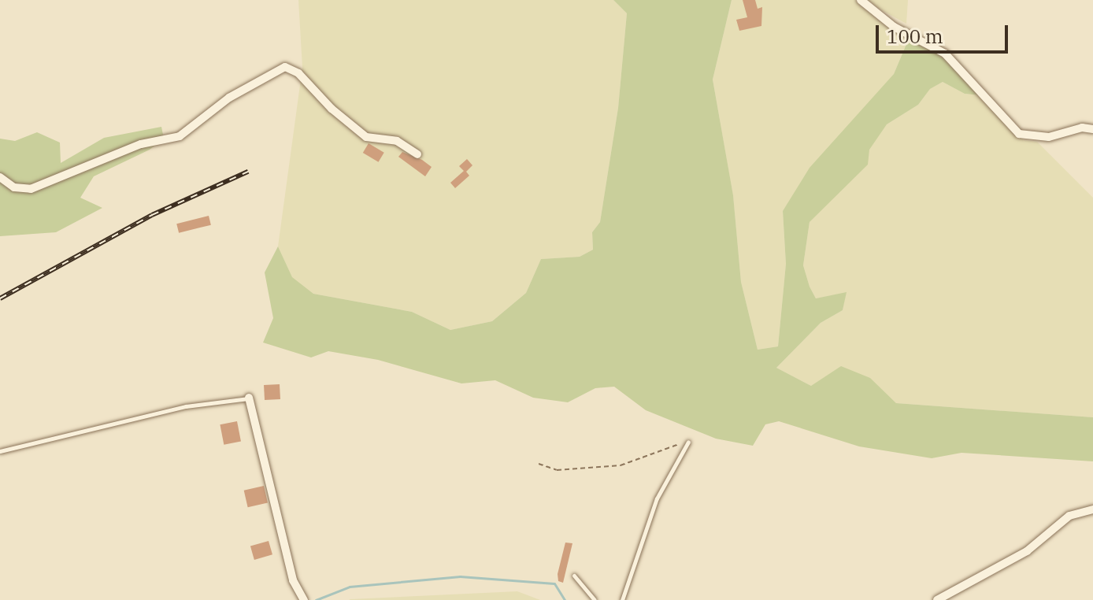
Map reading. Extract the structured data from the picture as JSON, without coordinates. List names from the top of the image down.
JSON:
{
  "scale_bar": "100 m"
}
